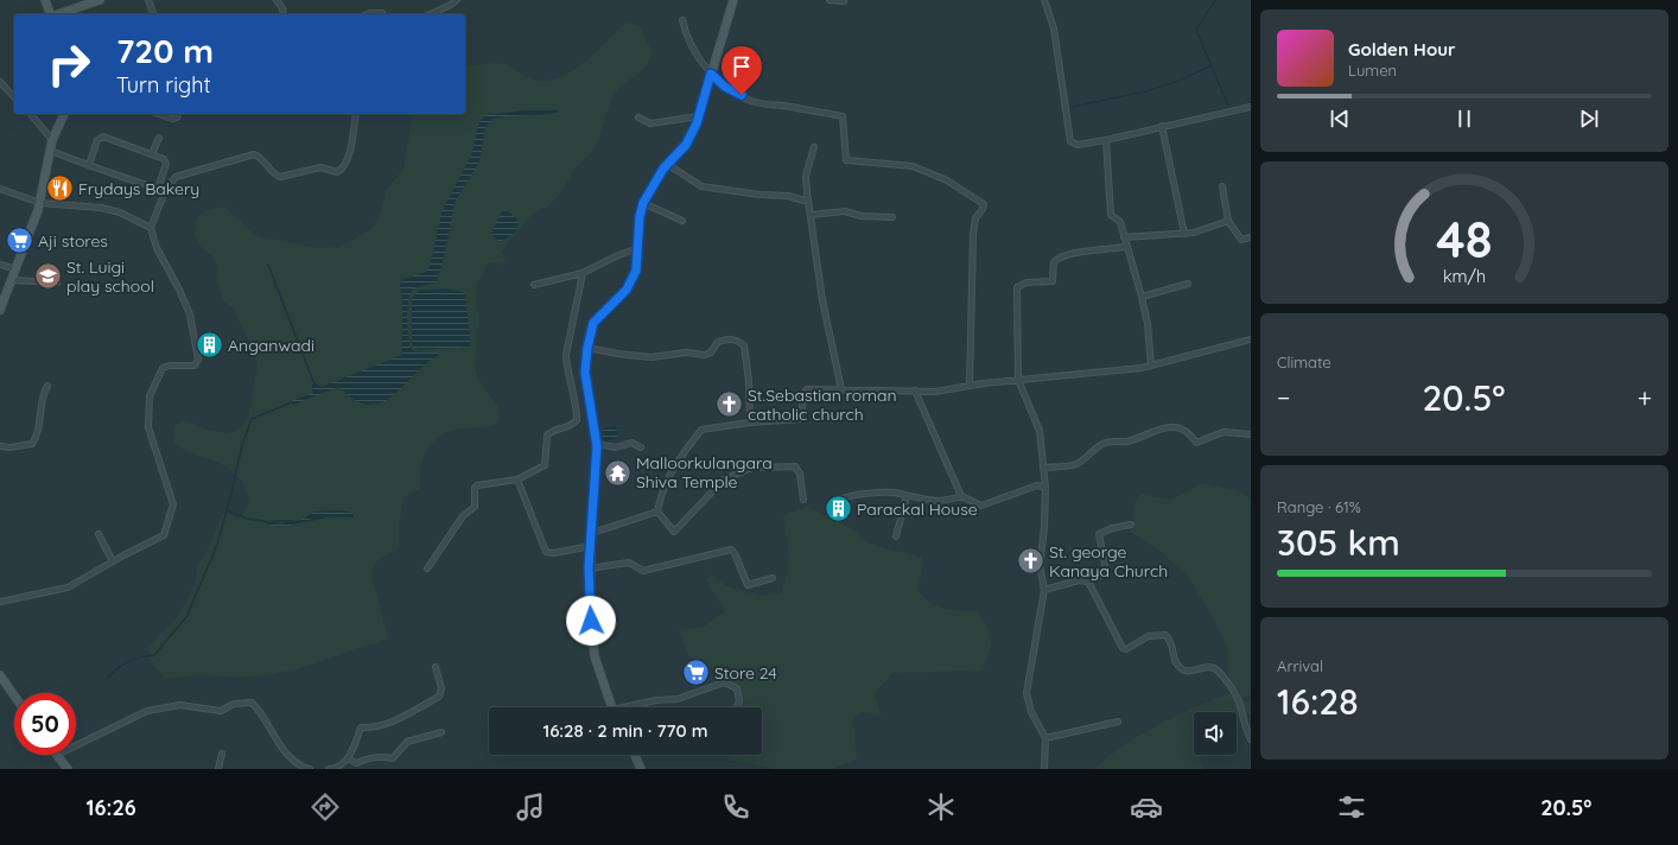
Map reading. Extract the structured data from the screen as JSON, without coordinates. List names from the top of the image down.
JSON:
{
  "places": {
    "restaurant": ["Frydays Bakery"],
    "supermarket": ["Aji stores", "Store 24"],
    "school or university": ["St. Luigi play school"],
    "building": ["Anganwadi", "Parackal House"],
    "church": ["St.Sebastian roman catholic church", "St. george Kanaya Church"],
    "temple": ["Malloorkulangara Shiva Temple"]
  },
  "page": {
    "turn": ["720 m", "Turn right"],
    "song": ["Golden Hour", "Lumen"],
    "tile": [
      "Climate",
      ["Range · 61%", "305 km"],
      ["Arrival", "16:28"]
    ],
    "heat": ["−", "20.5°", "+"],
    "limit": "50",
    "trip": "16:28 · 2 min · 770 m",
    "tabs": ["16:26", "20.5°"],
    "gauge": ["48", "km/h"]
  }
}
